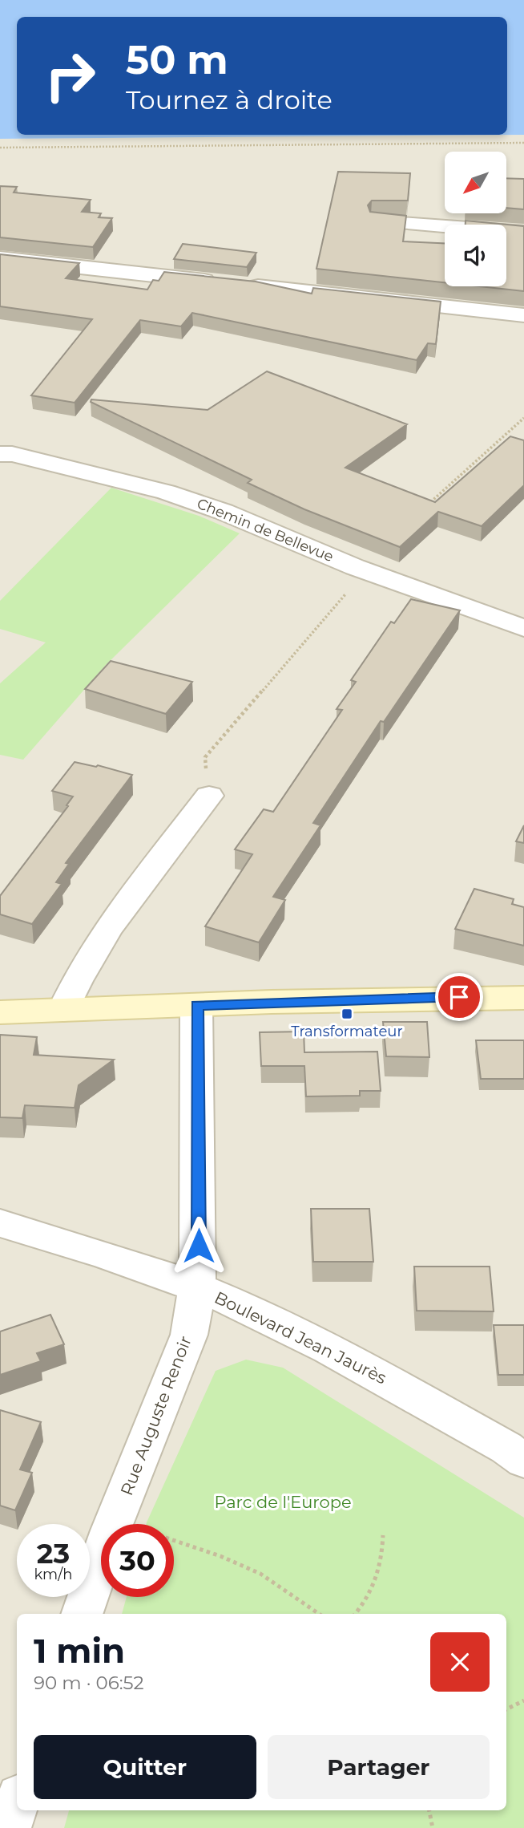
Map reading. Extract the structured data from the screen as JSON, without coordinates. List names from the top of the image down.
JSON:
{
  "streets": {
    "street": ["Chemin de Bellevue", "Boulevard Jean Jaurès", "Rue Auguste Renoir"]
  },
  "crossings": [
    ["Boulevard Jean Jaurès", "Rue Auguste Renoir"]
  ],
  "parks": ["Parc de l'Europe"],
  "places": {
    "transit": ["Transformateur"]
  },
  "north": "bottom left",
  "page": {
    "turn": ["50 m", "Tournez à droite"],
    "speed": "23 km/h",
    "limit": "30",
    "heading": ["1 min", "90 m · 06:52"],
    "buttons": ["Quitter", "Partager"]
  }
}
